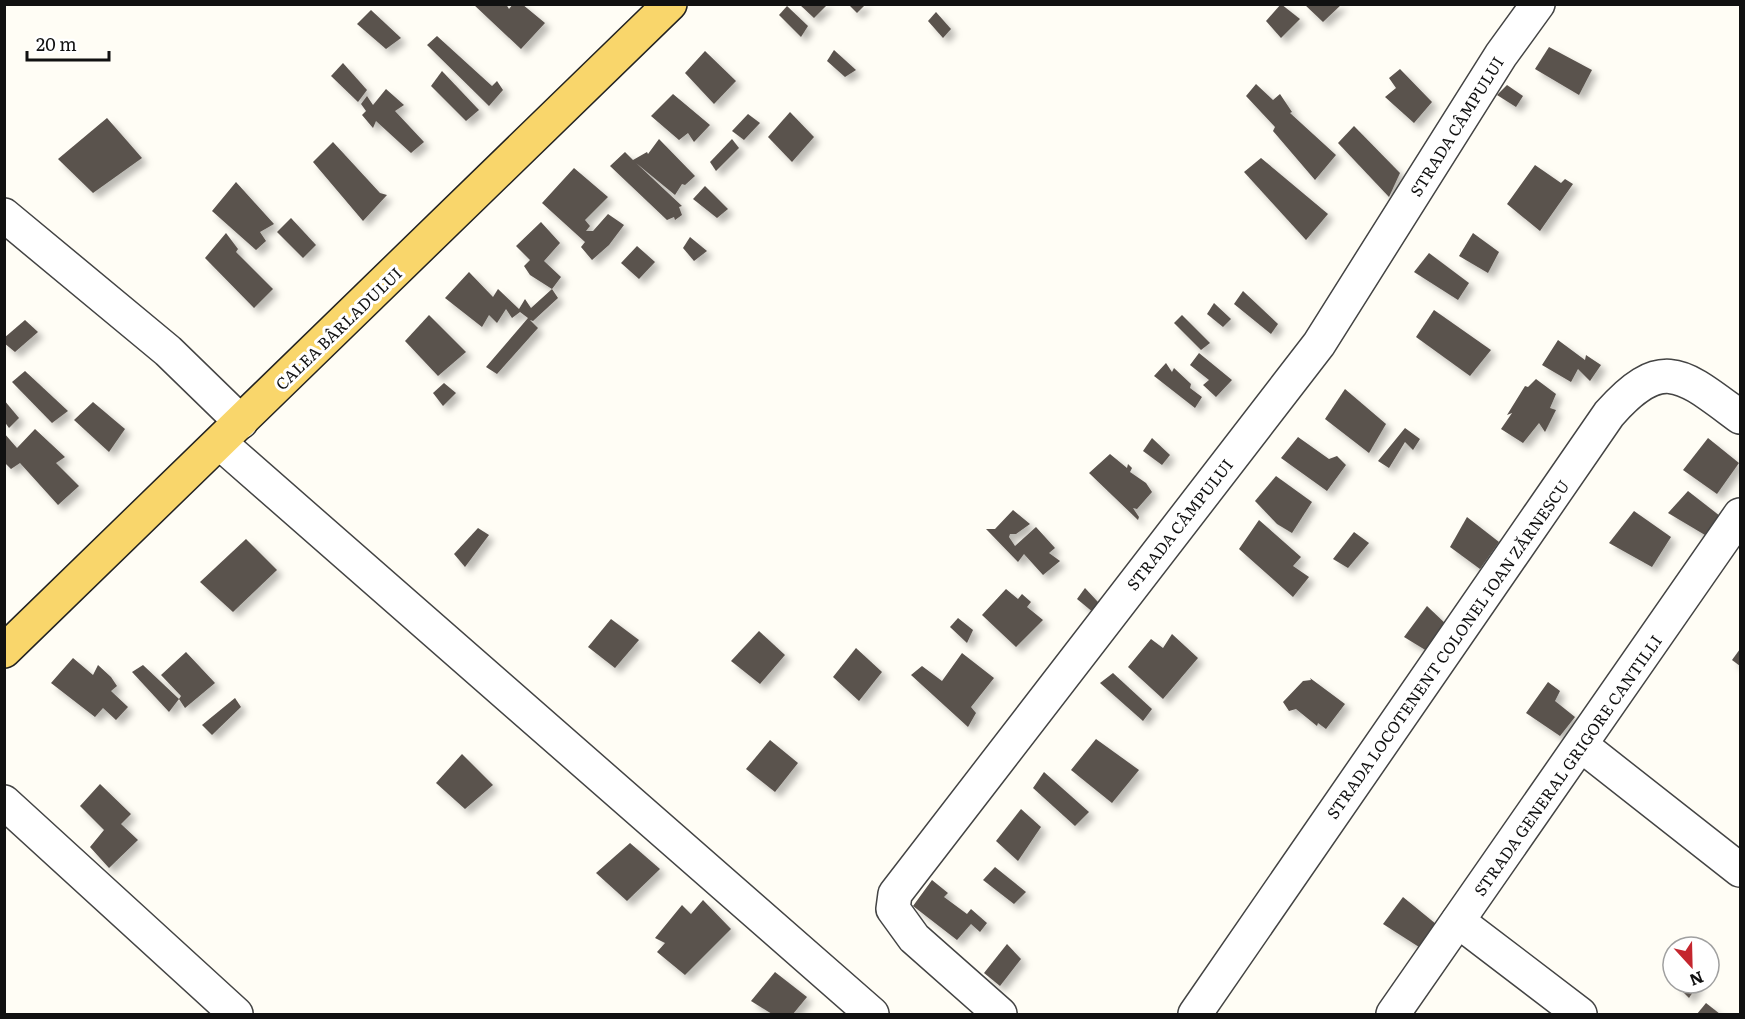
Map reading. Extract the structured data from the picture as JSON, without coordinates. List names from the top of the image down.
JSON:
{
  "streets": {
    "main road": ["CALEA BÂRLADULUI"],
    "street": ["STRADA CÂMPULUI", "STRADA LOCOTENENT COLONEL IOAN ZĂRNESCU", "STRADA GENERAL GRIGORE CANTILLI"]
  },
  "scale_bar": "20 m",
  "north": "bottom"
}
